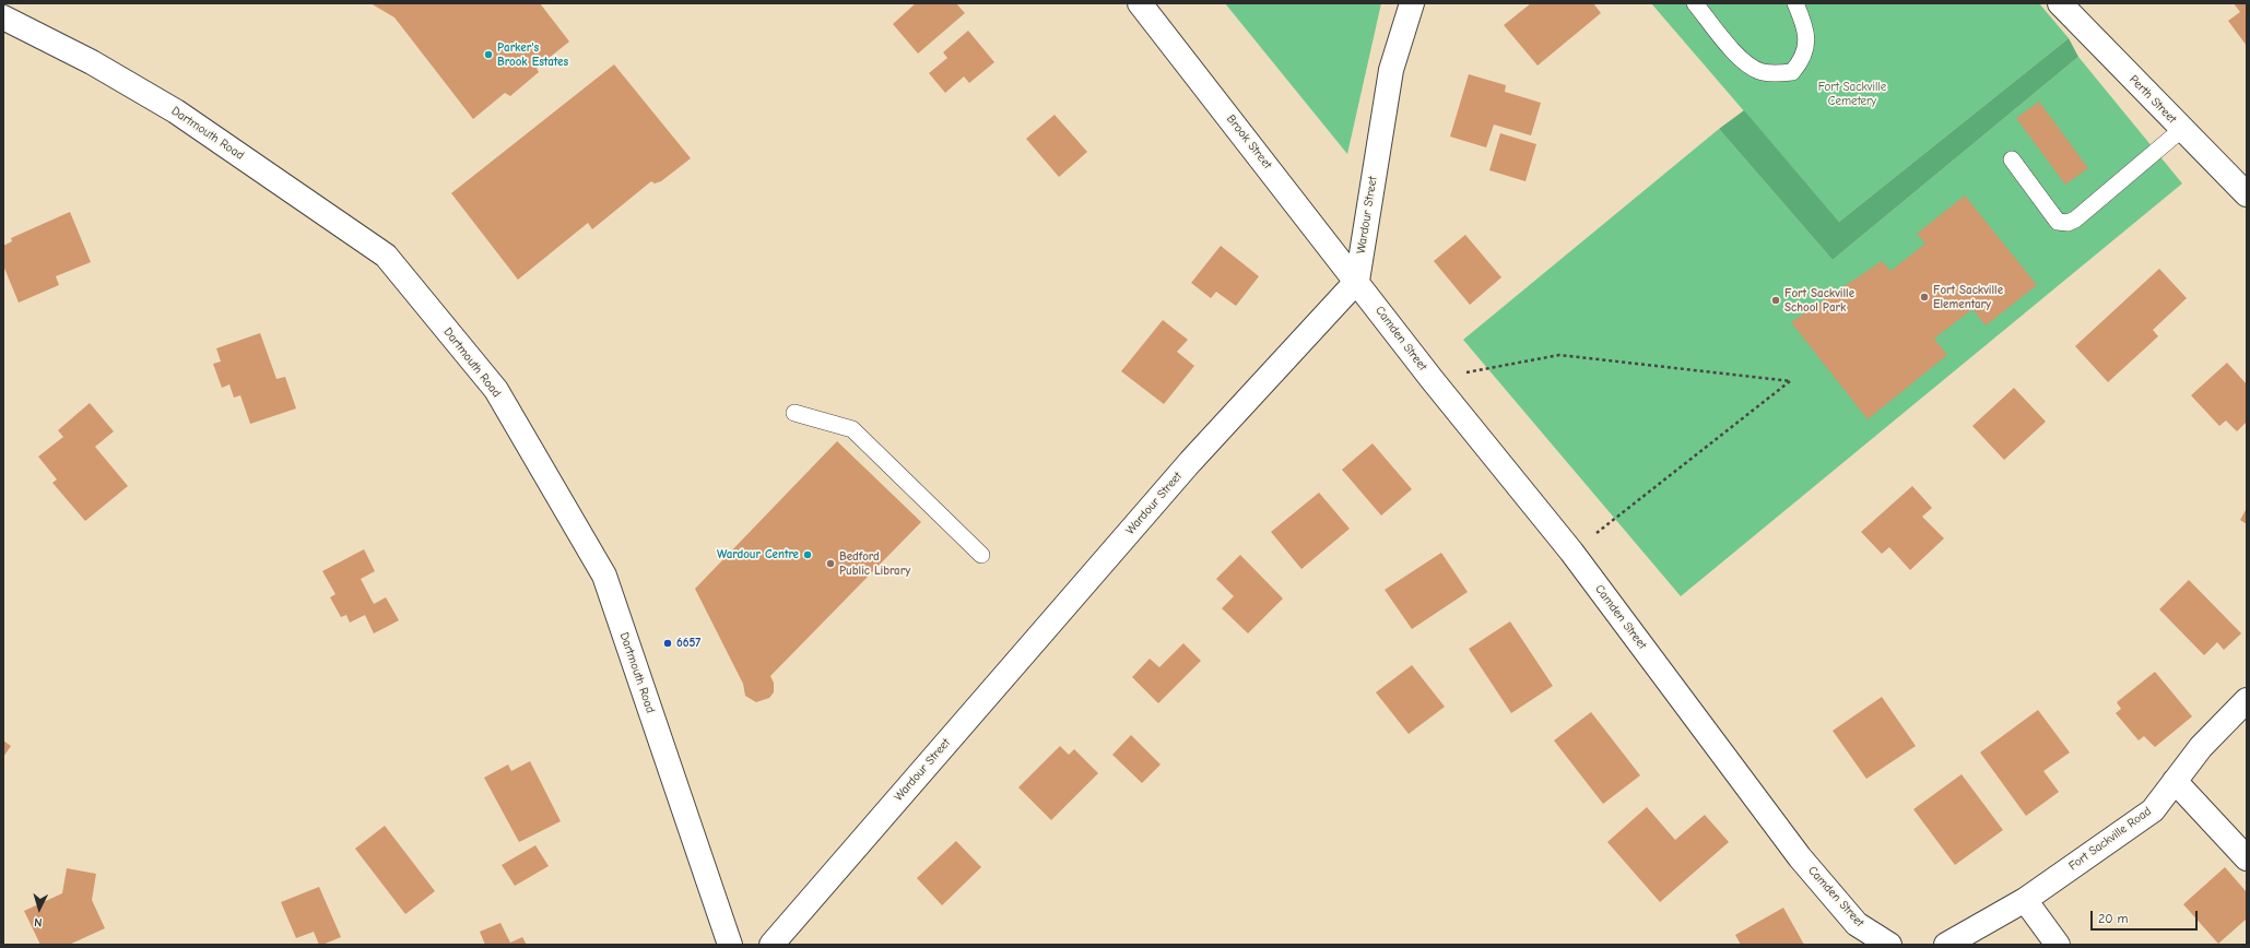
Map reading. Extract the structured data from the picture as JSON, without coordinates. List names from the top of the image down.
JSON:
{
  "streets": {
    "street": [
      "Perth Street",
      "Dartmouth Road",
      "Brook Street",
      "Wardour Street",
      "Camden Street",
      "Fort Sackville Road"
    ]
  },
  "crossings": [
    ["Brook Street", "Wardour Street"],
    ["Brook Street", "Camden Street"],
    ["Wardour Street", "Camden Street"]
  ],
  "parks": ["Fort Sackville Cemetery"],
  "places": [
    "Parker's Brook Estates",
    "Fort Sackville Elementary",
    "Fort Sackville School Park",
    "Wardour Centre",
    "Bedford Public Library",
    "6657"
  ],
  "scale_bar": "20 m",
  "north": "bottom"
}
